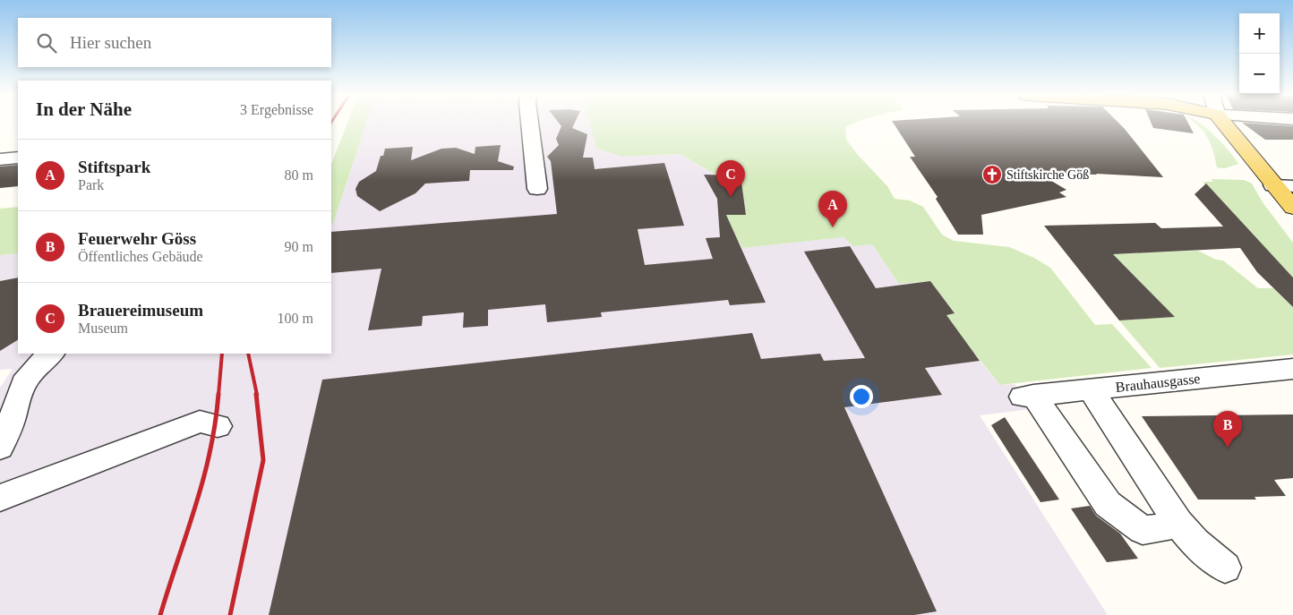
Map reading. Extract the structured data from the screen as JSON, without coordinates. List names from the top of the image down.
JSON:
{
  "streets": {
    "street": ["Brauhausgasse"]
  },
  "places": {
    "church": ["Stiftskirche Göß"]
  },
  "page": {
    "map_buttons": ["+", "−"],
    "search": "Hier suchen",
    "heading": ["In der Nähe", "3 Ergebnisse"],
    "list": [
      {
        "mark": "A",
        "name": "Stiftspark",
        "note": "Park",
        "value": "80 m"
      },
      {
        "mark": "B",
        "name": "Feuerwehr Göss",
        "note": "Öffentliches Gebäude",
        "value": "90 m"
      },
      {
        "mark": "C",
        "name": "Brauereimuseum",
        "note": "Museum",
        "value": "100 m"
      }
    ],
    "pins": ["C", "A", "B"]
  }
}
